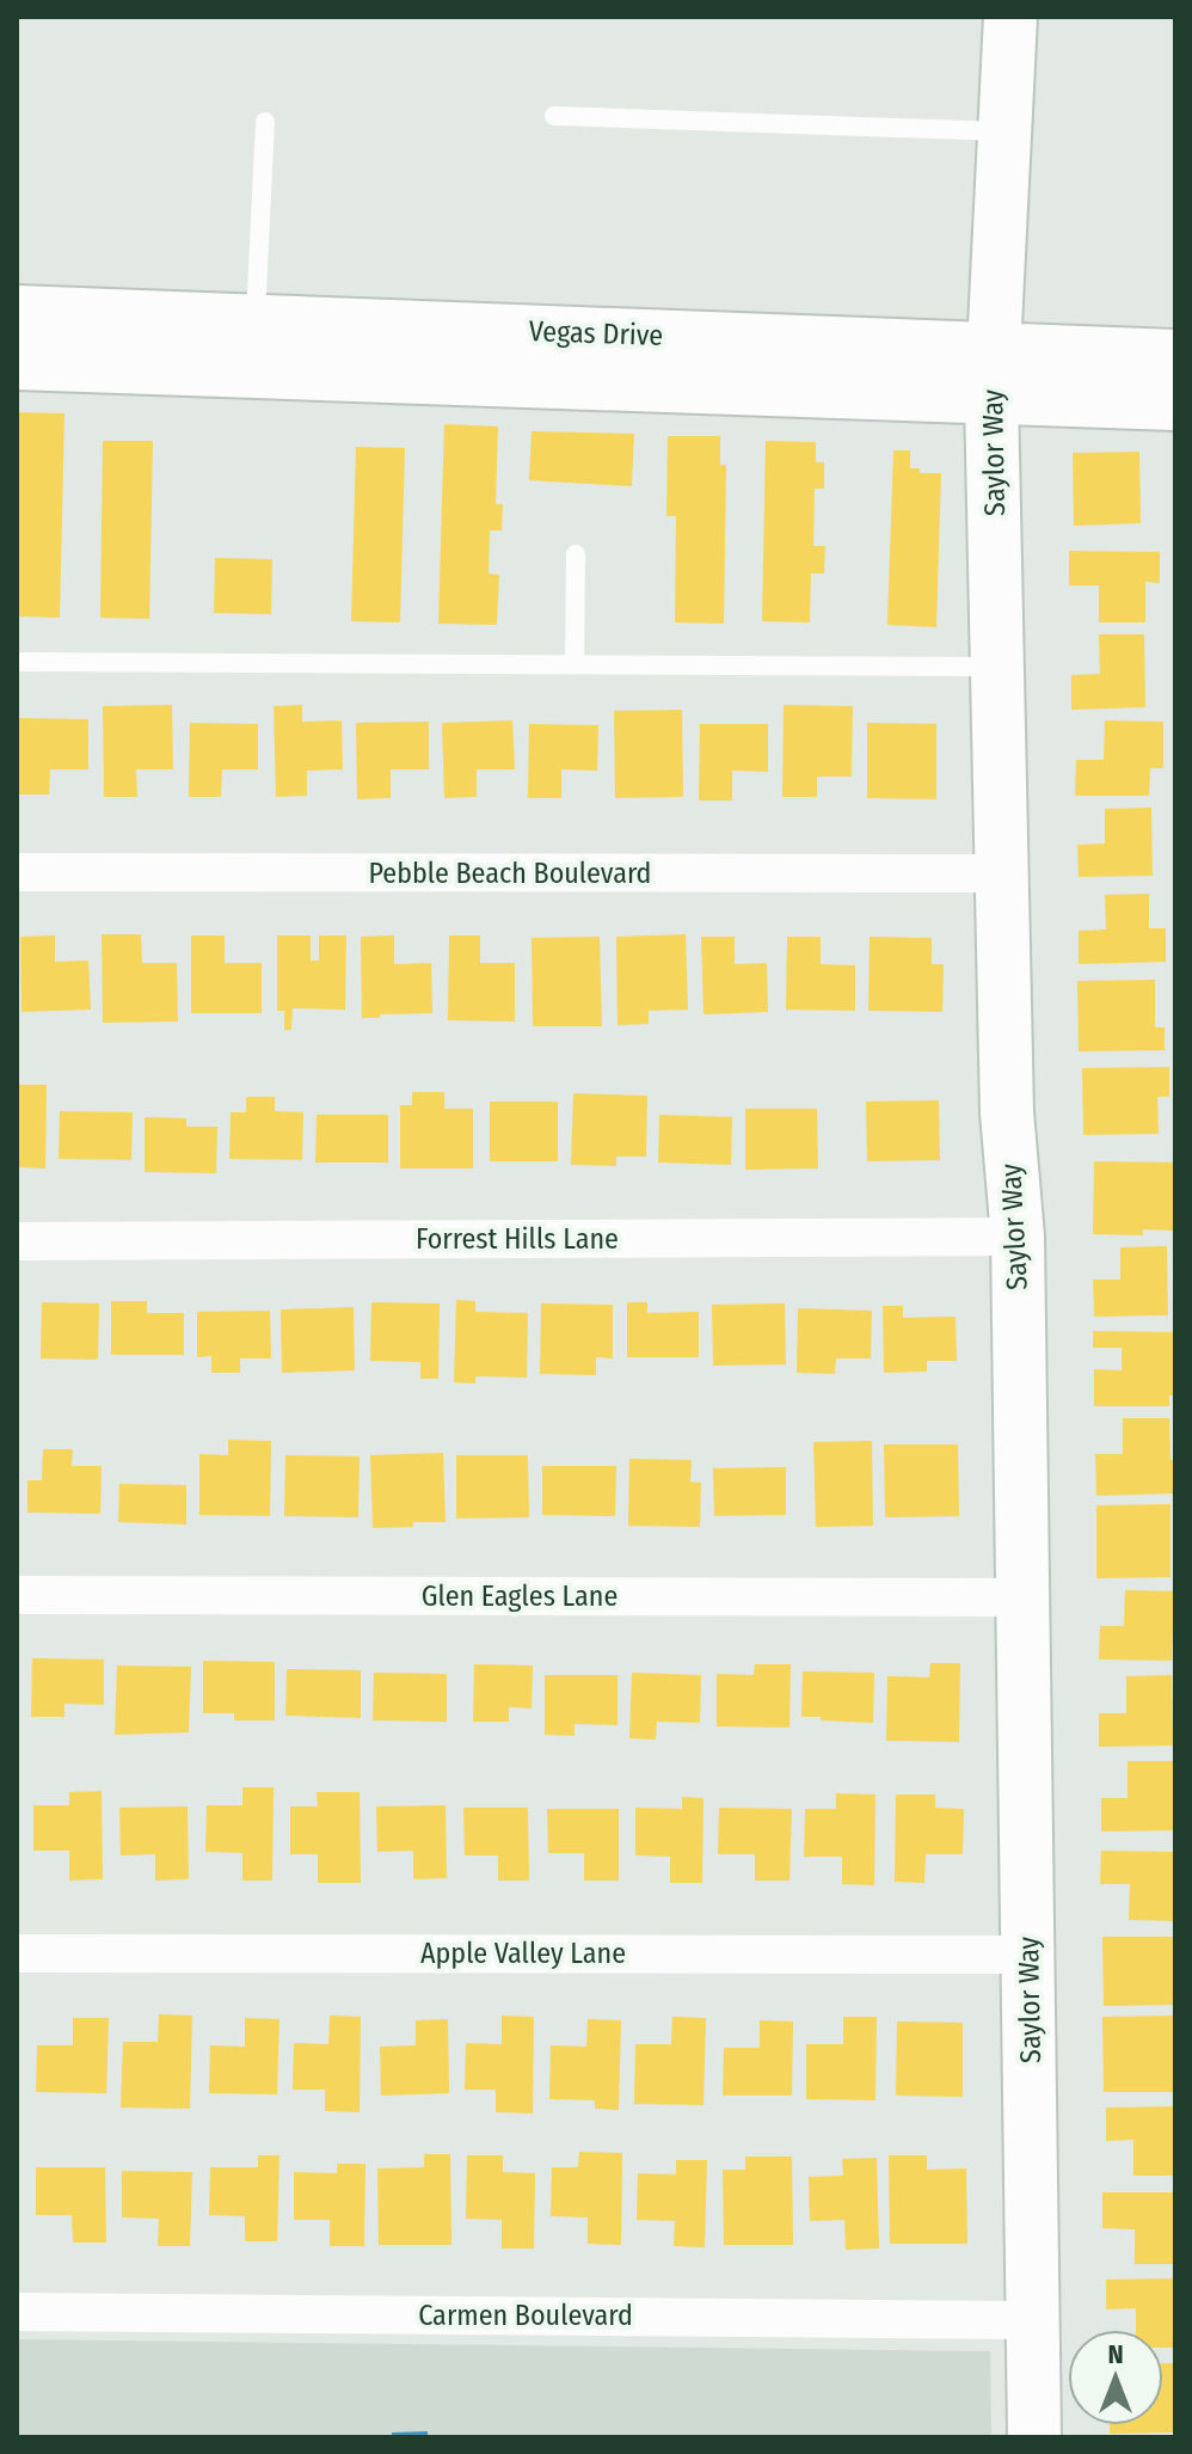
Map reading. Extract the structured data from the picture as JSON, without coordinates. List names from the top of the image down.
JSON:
{
  "streets": {
    "street": [
      "Vegas Drive",
      "Saylor Way",
      "Pebble Beach Boulevard",
      "Forrest Hills Lane",
      "Glen Eagles Lane",
      "Apple Valley Lane",
      "Carmen Boulevard"
    ]
  },
  "crossings": [
    ["Vegas Drive", "Saylor Way"],
    ["Saylor Way", "Pebble Beach Boulevard"],
    ["Saylor Way", "Forrest Hills Lane"],
    ["Saylor Way", "Glen Eagles Lane"],
    ["Saylor Way", "Apple Valley Lane"],
    ["Saylor Way", "Carmen Boulevard"]
  ],
  "north": "top"
}
